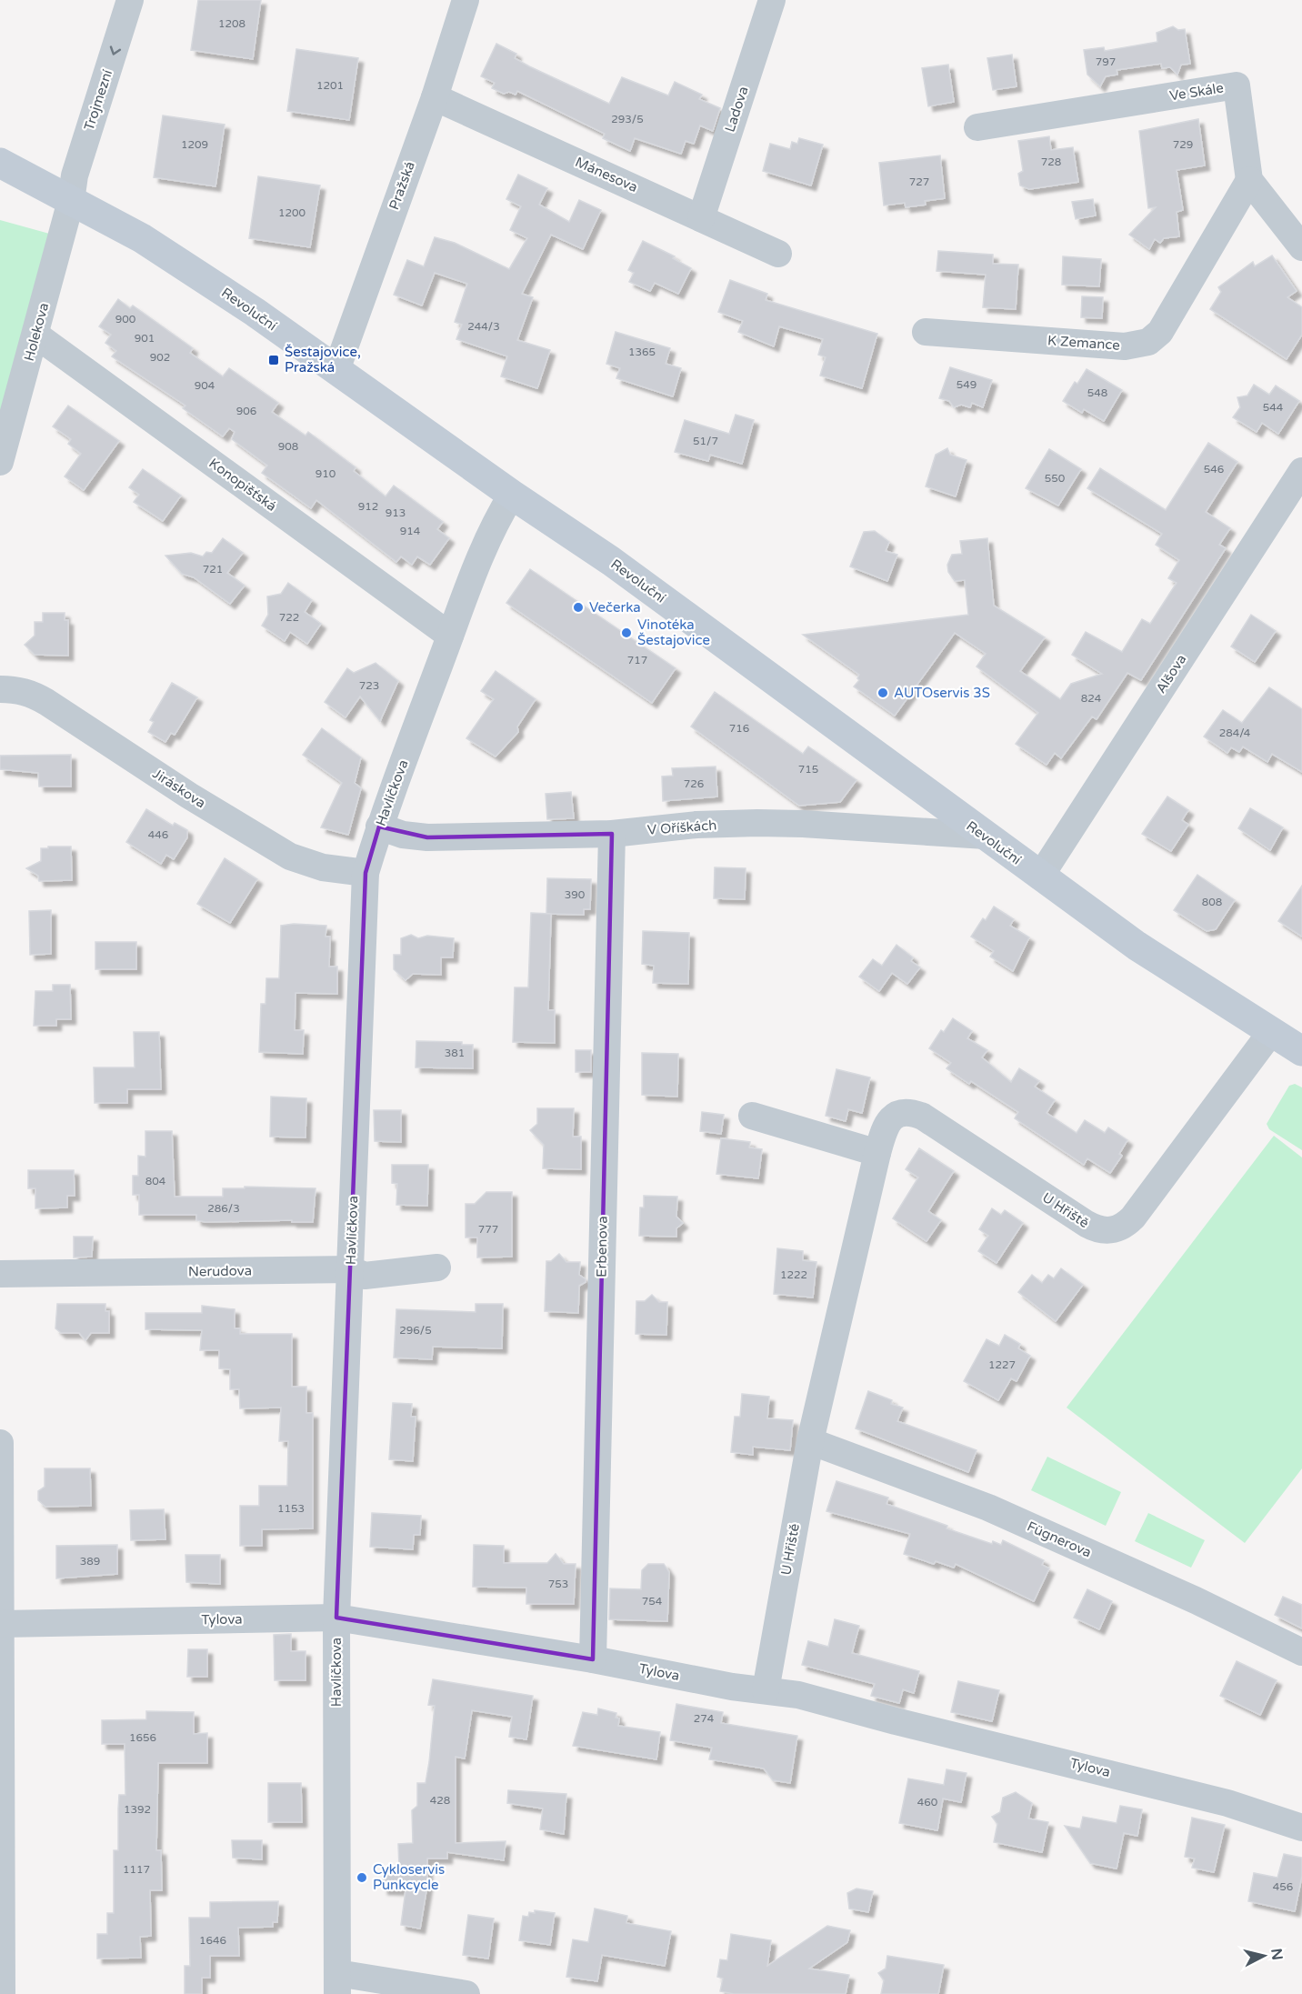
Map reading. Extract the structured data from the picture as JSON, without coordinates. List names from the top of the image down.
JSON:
{
  "streets": {
    "street": [
      "Ve Skále",
      "Trojmezní",
      "Ladova",
      "Mánesova",
      "Pražská",
      "Revoluční",
      "Holekova",
      "K Zemance",
      "Konopišťská",
      "Alšova",
      "Jiráskova",
      "Havlíčkova",
      "V Oříškách",
      "U Hřiště",
      "Erbenova",
      "Nerudova",
      "Fügnerova",
      "Tylova"
    ]
  },
  "crossings": [
    ["Ve Skále", "K Zemance"],
    ["Trojmezní", "Revoluční"],
    ["Trojmezní", "Holekova"],
    ["Ladova", "Mánesova"],
    ["Mánesova", "Pražská"],
    ["Pražská", "Revoluční"],
    ["Revoluční", "Holekova"],
    ["Revoluční", "Alšova"],
    ["Revoluční", "Havlíčkova"],
    ["Revoluční", "V Oříškách"],
    ["Revoluční", "U Hřiště"],
    ["Holekova", "Konopišťská"],
    ["Konopišťská", "Havlíčkova"],
    ["Jiráskova", "Havlíčkova"],
    ["Havlíčkova", "V Oříškách"],
    ["Havlíčkova", "Nerudova"],
    ["Havlíčkova", "Tylova"],
    ["V Oříškách", "Erbenova"],
    ["U Hřiště", "Fügnerova"],
    ["U Hřiště", "Tylova"],
    ["Erbenova", "Tylova"]
  ],
  "one_way": ["Trojmezní"],
  "places": {
    "transit": ["Šestajovice, Pražská"],
    "other": [
      "Večerka",
      "Vinotéka Šestajovice",
      "AUTOservis 3S",
      "Cykloservis Punkcycle"
    ]
  },
  "house_numbers": [
    "1208",
    "797",
    "1201",
    "293/5",
    "1209",
    "729",
    "728",
    "727",
    "1200",
    "900",
    "244/3",
    "901",
    "1365",
    "902",
    "549",
    "904",
    "548",
    "544",
    "906",
    "51/7",
    "908",
    "546",
    "910",
    "550",
    "912",
    "913",
    "914",
    "721",
    "722",
    "717",
    "723",
    "824",
    "716",
    "284/4",
    "715",
    "726",
    "446",
    "390",
    "808",
    "381",
    "804",
    "286/3",
    "777",
    "1222",
    "296/5",
    "1227",
    "1153",
    "389",
    "753",
    "754",
    "274",
    "1656",
    "428",
    "460",
    "1392",
    "1117",
    "456",
    "1646"
  ],
  "north": "right"
}
